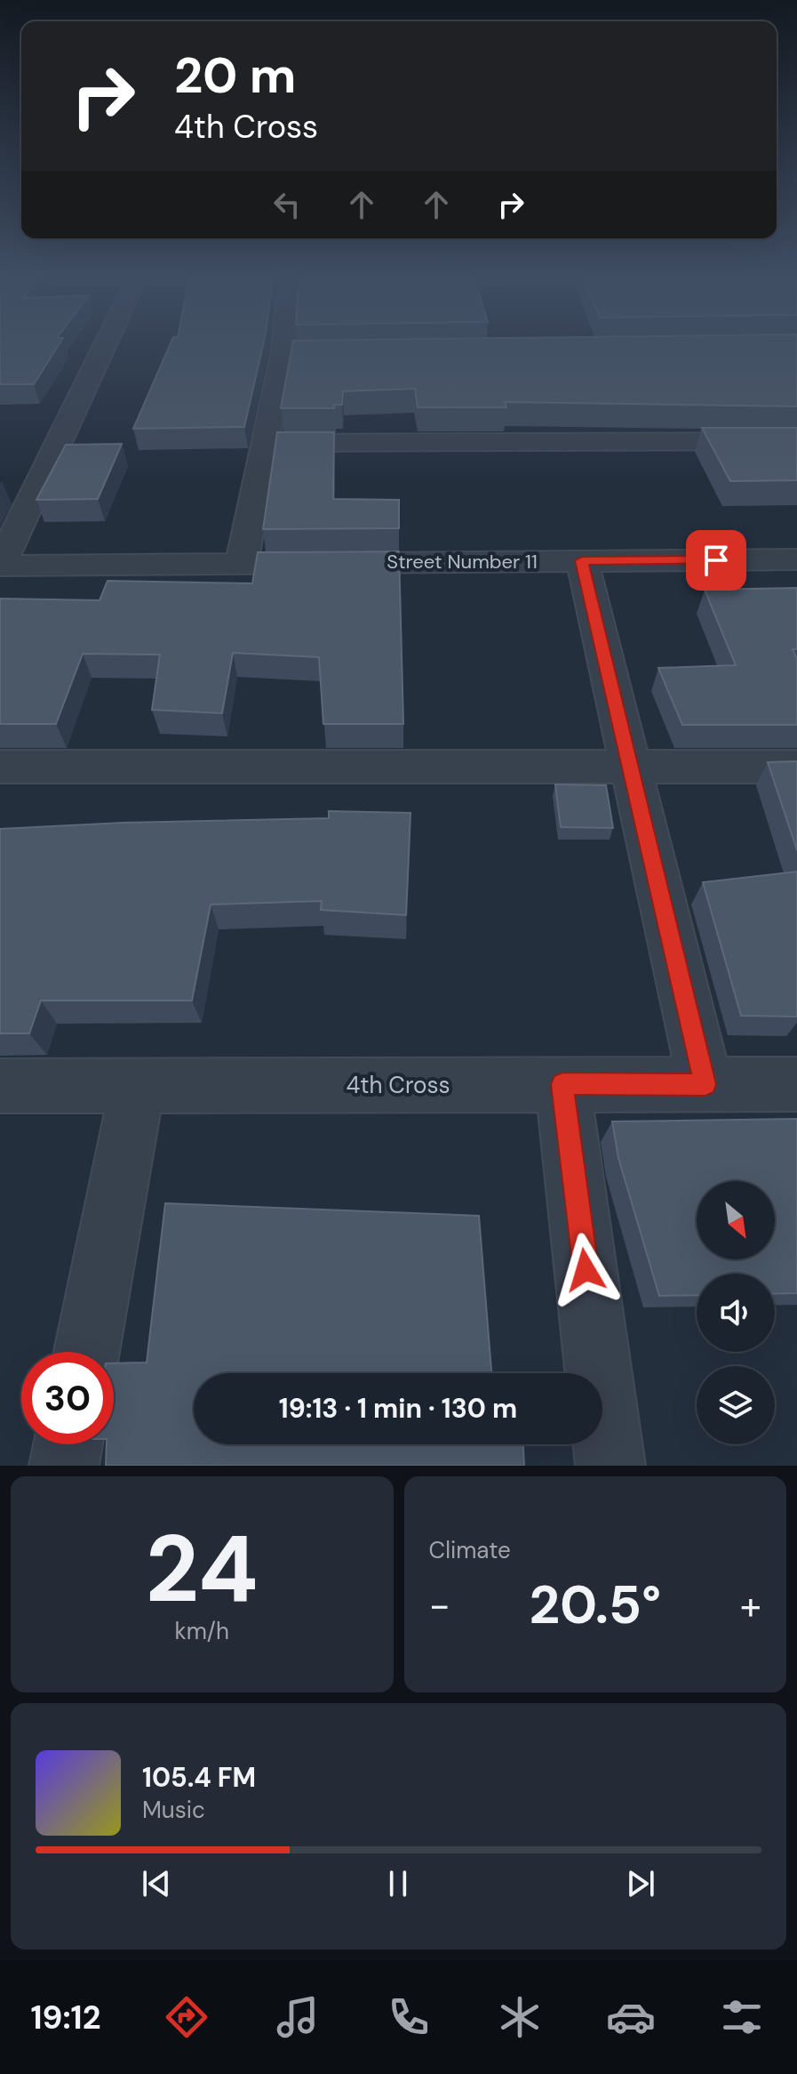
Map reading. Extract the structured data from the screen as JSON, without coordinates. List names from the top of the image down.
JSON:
{
  "streets": {
    "street": ["Street Number 11", "4th Cross"]
  },
  "north": "bottom right",
  "page": {
    "turn": ["20 m", "4th Cross"],
    "limit": "30",
    "trip": "19:13 · 1 min · 130 m",
    "tile": [
      ["24", "km/h"],
      "Climate"
    ],
    "heat": ["−", "20.5°", "+"],
    "song": ["105.4 FM", "Music"],
    "tabs": "19:12"
  }
}
